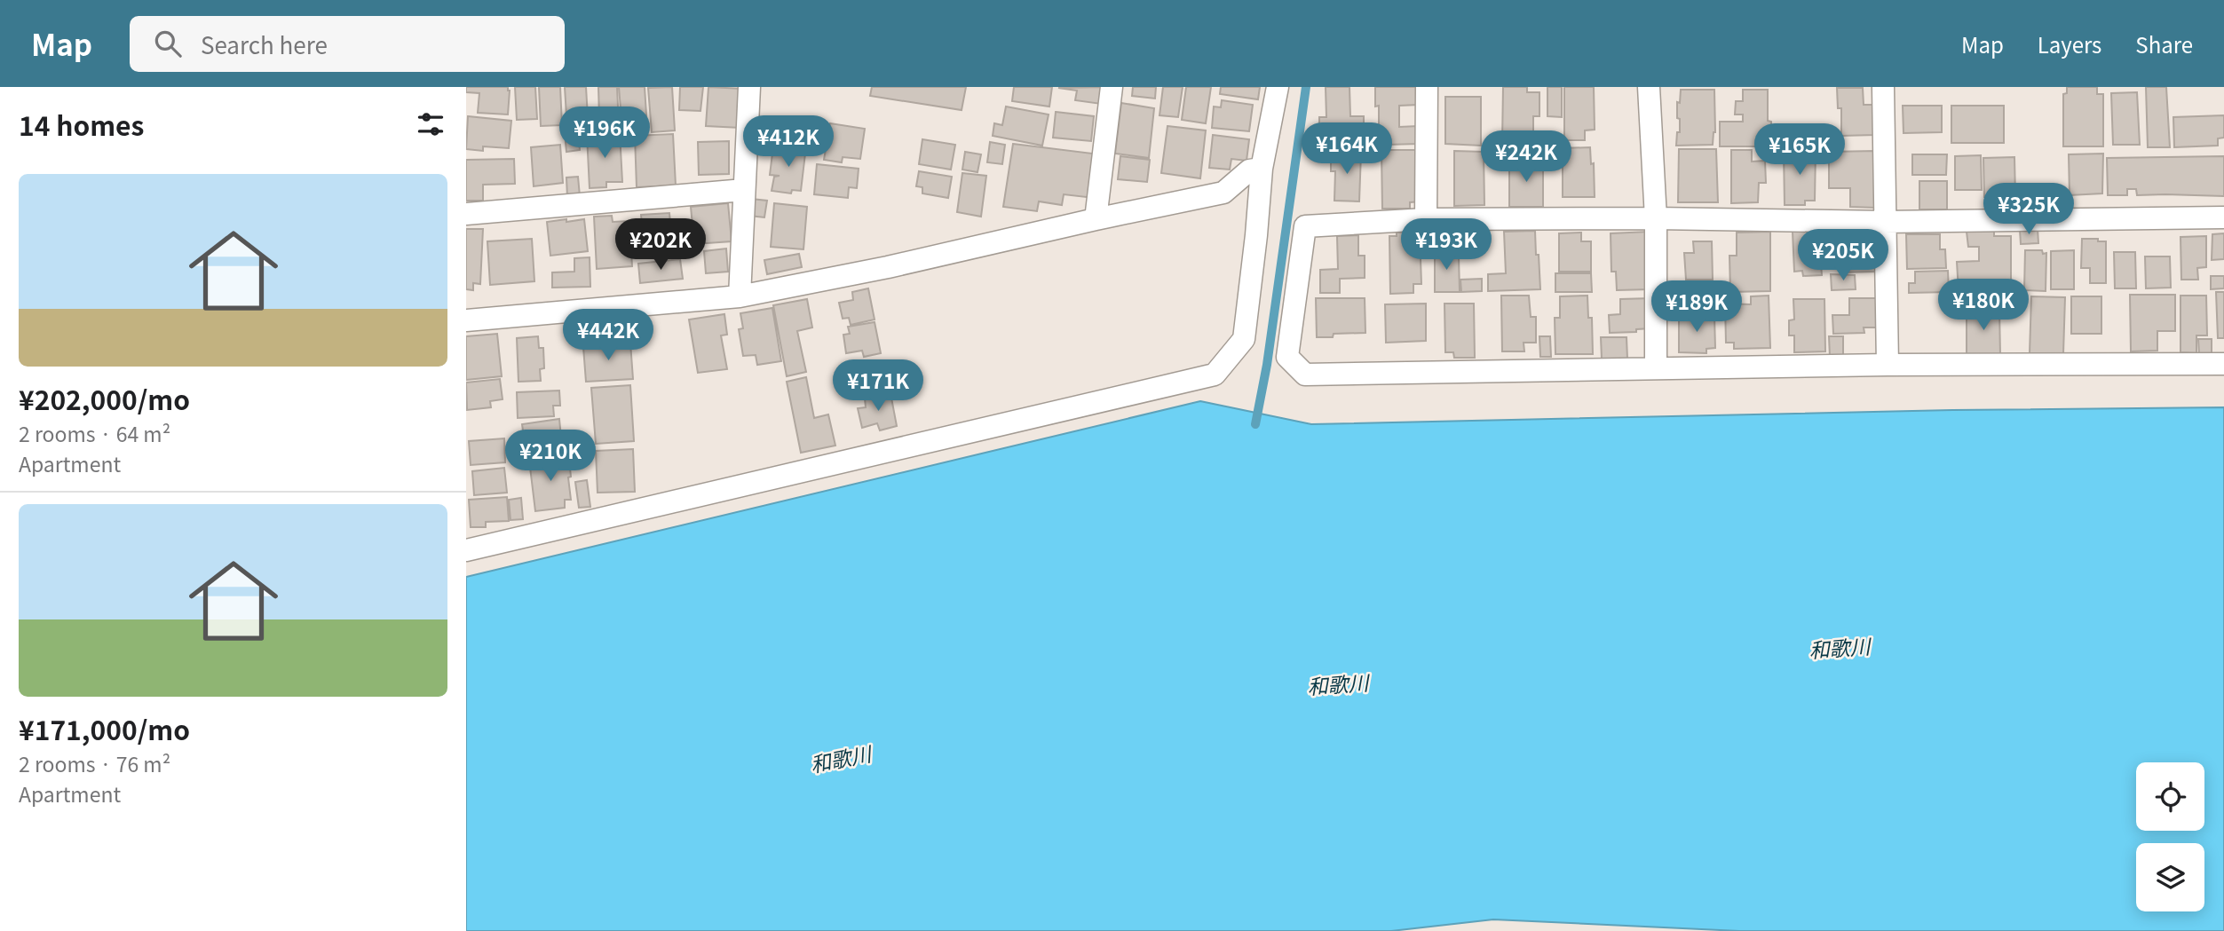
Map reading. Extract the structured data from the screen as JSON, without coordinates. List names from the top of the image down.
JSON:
{
  "water": ["和歌川"],
  "page": {
    "header": "Map",
    "search": "Search here",
    "nav": ["Map", "Layers", "Share"],
    "heading": "14 homes",
    "price": [
      "¥196K",
      "¥412K",
      "¥164K",
      "¥165K",
      "¥242K",
      "¥325K",
      "¥202K",
      "¥193K",
      "¥205K",
      "¥180K",
      "¥189K",
      "¥442K",
      "¥171K",
      "¥210K"
    ],
    "list": [
      {
        "name": "¥202,000/mo",
        "note": "2 rooms · 64 m² · Apartment"
      },
      {
        "name": "¥171,000/mo",
        "note": "2 rooms · 76 m² · Apartment"
      }
    ]
  }
}
